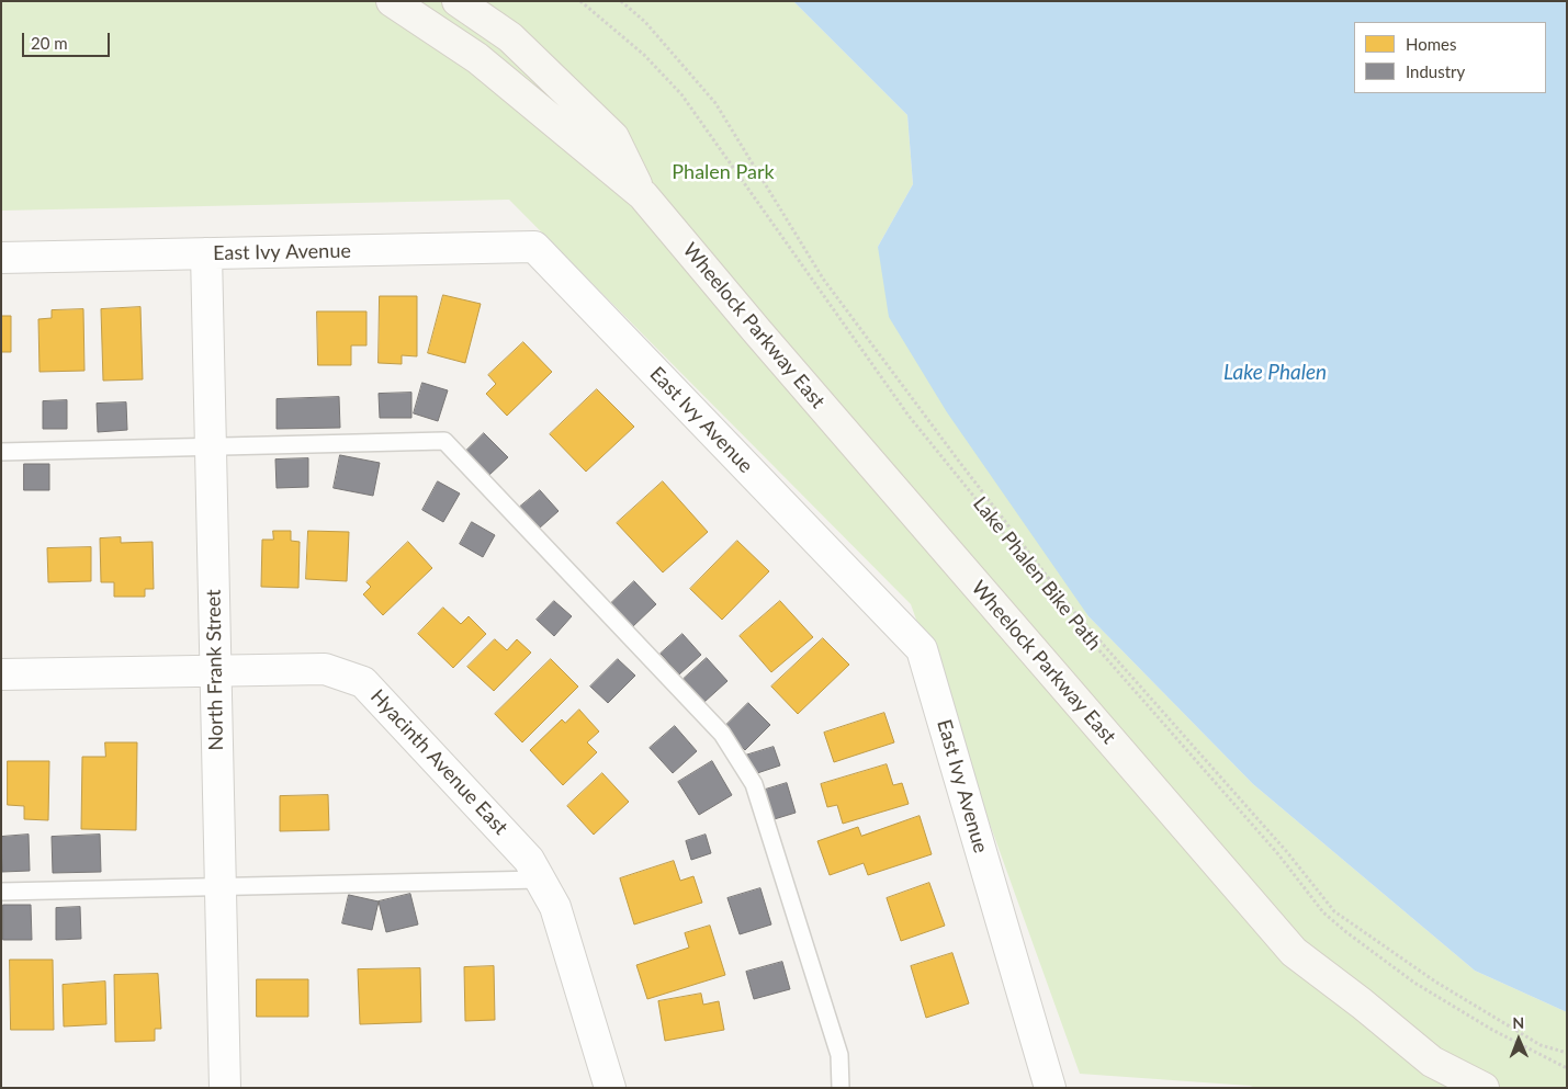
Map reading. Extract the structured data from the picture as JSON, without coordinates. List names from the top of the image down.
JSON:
{
  "streets": {
    "street": [
      "East Ivy Avenue",
      "Wheelock Parkway East",
      "North Frank Street",
      "Hyacinth Avenue East"
    ],
    "path": ["Lake Phalen Bike Path"]
  },
  "crossings": [
    ["East Ivy Avenue", "North Frank Street"],
    ["North Frank Street", "Hyacinth Avenue East"]
  ],
  "water": ["Lake Phalen"],
  "parks": ["Phalen Park"],
  "legend": ["Homes", "Industry"],
  "scale_bar": "20 m",
  "north": "top"
}
